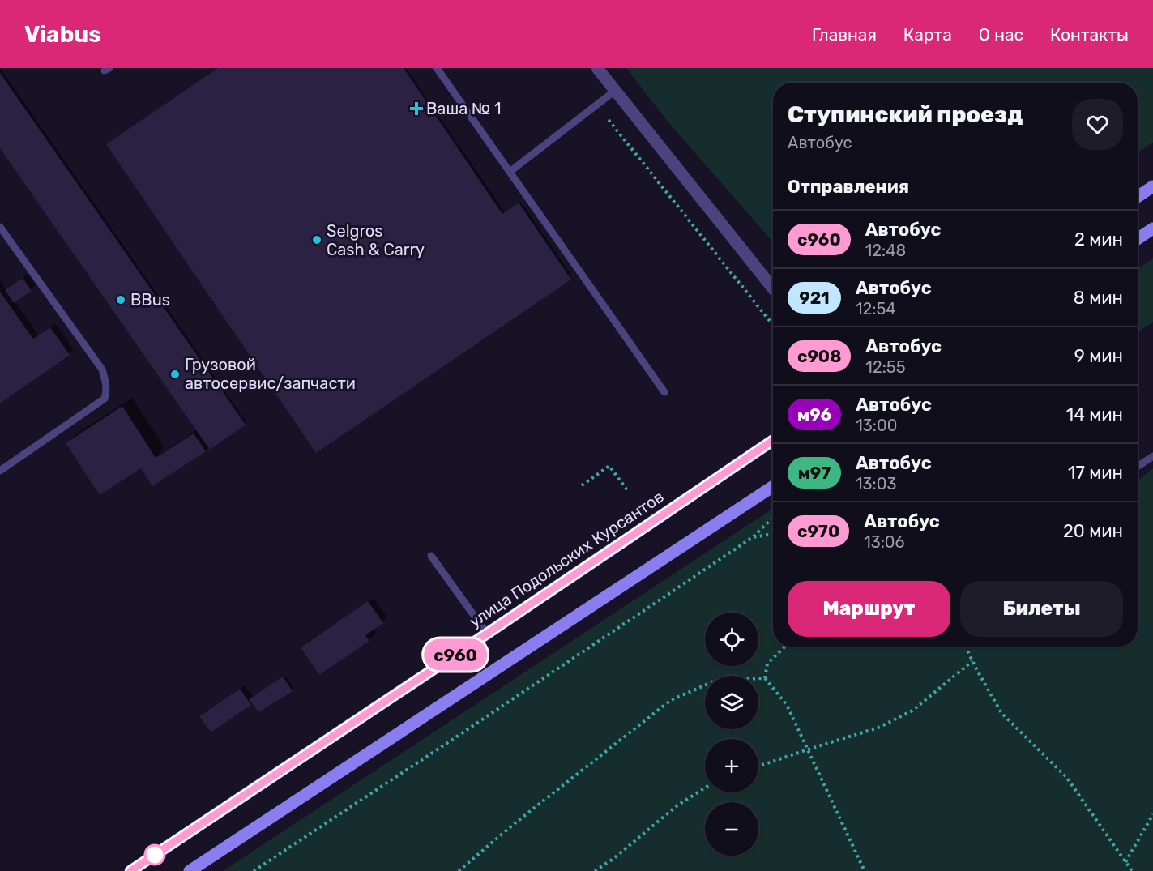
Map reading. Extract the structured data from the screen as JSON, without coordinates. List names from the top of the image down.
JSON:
{
  "streets": {
    "main road": ["улица Подольских Курсантов"]
  },
  "places": {
    "health": ["Ваша № 1"],
    "other": ["Selgros Cash & Carry", "BBus", "Грузовой автосервис/запчасти"]
  },
  "lines": ["bus line с960"],
  "page": {
    "header": "Viabus",
    "nav": [
      "Главная",
      "Карта",
      "О нас",
      "Контакты"
    ],
    "on_map": "с960",
    "heading": [
      ["Ступинский проезд", "Автобус"],
      "Отправления"
    ],
    "list": [
      {
        "mark": "с960",
        "name": "Автобус",
        "note": "12:48",
        "value": "2 мин"
      },
      {
        "mark": "921",
        "name": "Автобус",
        "note": "12:54",
        "value": "8 мин"
      },
      {
        "mark": "с908",
        "name": "Автобус",
        "note": "12:55",
        "value": "9 мин"
      },
      {
        "mark": "м96",
        "name": "Автобус",
        "note": "13:00",
        "value": "14 мин"
      },
      {
        "mark": "м97",
        "name": "Автобус",
        "note": "13:03",
        "value": "17 мин"
      },
      {
        "mark": "с970",
        "name": "Автобус",
        "note": "13:06",
        "value": "20 мин"
      }
    ],
    "buttons": ["Маршрут", "Билеты"],
    "map_buttons": ["+", "−"]
  }
}
